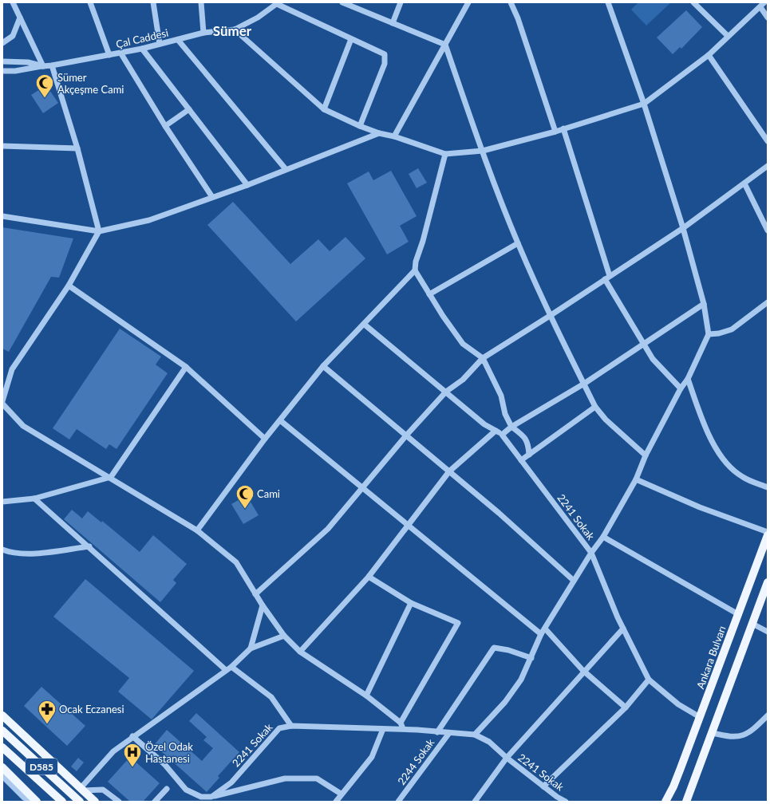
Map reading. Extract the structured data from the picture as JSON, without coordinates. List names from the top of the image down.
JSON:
{
  "streets": {
    "main road": ["Ankara Bulvarı", "D585"],
    "street": ["Çal Caddesi", "2241 Sokak", "2244 Sokak"]
  },
  "crossings": [
    ["2241 Sokak", "2244 Sokak"]
  ],
  "districts": ["Sümer"],
  "places": {
    "mosque": ["Sümer Akçeşme Cami", "Cami"],
    "pharmacy": ["Ocak Eczanesi"],
    "hospital": ["Özel Odak Hastanesi"]
  }
}
